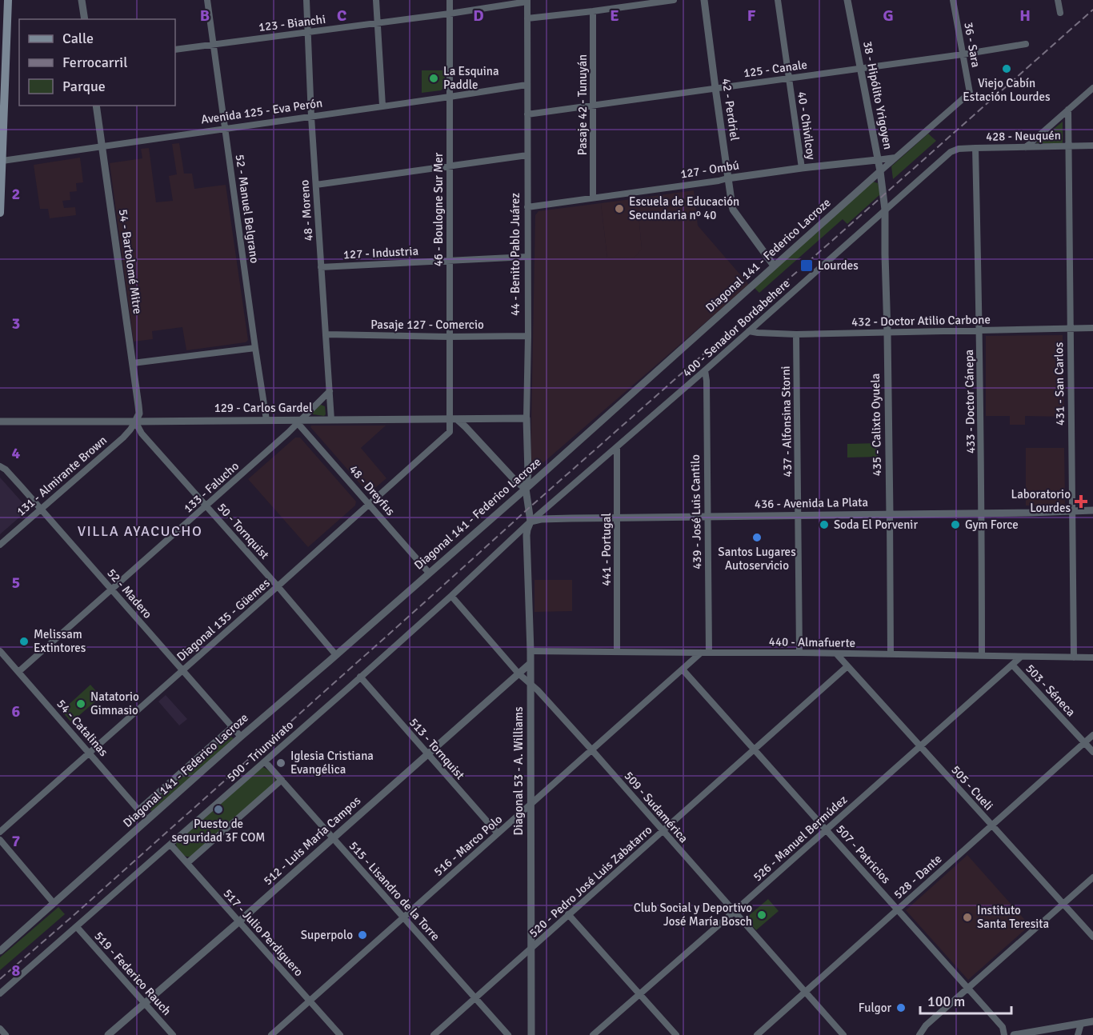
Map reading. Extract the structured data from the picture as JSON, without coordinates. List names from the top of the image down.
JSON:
{
  "streets": {
    "street": [
      "123 - Bianchi",
      "36 - Sara",
      "125 - Canale",
      "38 - Hipólito Yrigoyen",
      "Pasaje 42 - Tunuyán",
      "42 - Perdriel",
      "Avenida 125 - Eva Perón",
      "40 - Chivilcoy",
      "428 - Neuquén",
      "127 - Ombú",
      "52 - Manuel Belgrano",
      "46 - Boulogne Sur Mer",
      "48 - Moreno",
      "127 - Industria",
      "44 - Benito Pablo Juárez",
      "Diagonal 141 - Federico Lacroze",
      "54 - Bartolomé Mitre",
      "432 - Doctor Atilio Carbone",
      "Pasaje 127 - Comercio",
      "400 - Senador Bordabehere",
      "431 - San Carlos",
      "433 - Doctor Cánepa",
      "129 - Carlos Gardel",
      "437 - Alfonsina Storni",
      "435 - Calixto Oyuela",
      "131 - Almirante Brown",
      "133 - Falucho",
      "48 - Dreyfus",
      "436 - Avenida La Plata",
      "439 - José Luis Cantilo",
      "50 - Tornquist",
      "441 - Portugal",
      "52 - Madero",
      "Diagonal 135 - Güemes",
      "440 - Almafuerte",
      "503 - Séneca",
      "54 - Catalinas",
      "513 - Tornquist",
      "500 - Triunvirato",
      "Diagonal 53 - A. Williams",
      "505 - Cueli",
      "509 - Sudamérica",
      "526 - Manuel Bermúdez",
      "512 - Luis María Campos",
      "516 - Marco Polo",
      "507 - Patricios",
      "528 - Dante",
      "520 - Pedro José Luis Zabatarro",
      "515 - Lisandro de la Torre",
      "517 - Julio Perdiguero",
      "519 - Federico Rauch"
    ]
  },
  "crossings": [
    ["123 - Bianchi", "52 - Manuel Belgrano"],
    ["123 - Bianchi", "46 - Boulogne Sur Mer"],
    ["123 - Bianchi", "48 - Moreno"],
    ["123 - Bianchi", "44 - Benito Pablo Juárez"],
    ["36 - Sara", "125 - Canale"],
    ["36 - Sara", "Diagonal 141 - Federico Lacroze"],
    ["125 - Canale", "38 - Hipólito Yrigoyen"],
    ["125 - Canale", "Pasaje 42 - Tunuyán"],
    ["125 - Canale", "42 - Perdriel"],
    ["125 - Canale", "40 - Chivilcoy"],
    ["125 - Canale", "44 - Benito Pablo Juárez"],
    ["38 - Hipólito Yrigoyen", "127 - Ombú"],
    ["38 - Hipólito Yrigoyen", "Diagonal 141 - Federico Lacroze"],
    ["38 - Hipólito Yrigoyen", "435 - Calixto Oyuela"],
    ["Pasaje 42 - Tunuyán", "127 - Ombú"],
    ["42 - Perdriel", "127 - Ombú"],
    ["42 - Perdriel", "Diagonal 141 - Federico Lacroze"],
    ["Avenida 125 - Eva Perón", "52 - Manuel Belgrano"],
    ["Avenida 125 - Eva Perón", "46 - Boulogne Sur Mer"],
    ["Avenida 125 - Eva Perón", "48 - Moreno"],
    ["Avenida 125 - Eva Perón", "44 - Benito Pablo Juárez"],
    ["Avenida 125 - Eva Perón", "54 - Bartolomé Mitre"],
    ["40 - Chivilcoy", "127 - Ombú"],
    ["428 - Neuquén", "400 - Senador Bordabehere"],
    ["428 - Neuquén", "431 - San Carlos"],
    ["428 - Neuquén", "433 - Doctor Cánepa"],
    ["127 - Ombú", "44 - Benito Pablo Juárez"],
    ["127 - Ombú", "Diagonal 141 - Federico Lacroze"],
    ["52 - Manuel Belgrano", "129 - Carlos Gardel"],
    ["46 - Boulogne Sur Mer", "127 - Industria"],
    ["46 - Boulogne Sur Mer", "Pasaje 127 - Comercio"],
    ["46 - Boulogne Sur Mer", "129 - Carlos Gardel"],
    ["46 - Boulogne Sur Mer", "Diagonal 135 - Güemes"],
    ["48 - Moreno", "127 - Industria"],
    ["48 - Moreno", "Pasaje 127 - Comercio"],
    ["48 - Moreno", "129 - Carlos Gardel"],
    ["48 - Moreno", "133 - Falucho"],
    ["127 - Industria", "44 - Benito Pablo Juárez"],
    ["44 - Benito Pablo Juárez", "Diagonal 141 - Federico Lacroze"],
    ["44 - Benito Pablo Juárez", "Pasaje 127 - Comercio"],
    ["44 - Benito Pablo Juárez", "129 - Carlos Gardel"],
    ["44 - Benito Pablo Juárez", "Diagonal 53 - A. Williams"],
    ["Diagonal 141 - Federico Lacroze", "48 - Dreyfus"],
    ["Diagonal 141 - Federico Lacroze", "50 - Tornquist"],
    ["Diagonal 141 - Federico Lacroze", "52 - Madero"],
    ["Diagonal 141 - Federico Lacroze", "54 - Catalinas"],
    ["54 - Bartolomé Mitre", "129 - Carlos Gardel"],
    ["54 - Bartolomé Mitre", "131 - Almirante Brown"],
    ["54 - Bartolomé Mitre", "50 - Tornquist"],
    ["432 - Doctor Atilio Carbone", "400 - Senador Bordabehere"],
    ["432 - Doctor Atilio Carbone", "431 - San Carlos"],
    ["432 - Doctor Atilio Carbone", "433 - Doctor Cánepa"],
    ["432 - Doctor Atilio Carbone", "437 - Alfonsina Storni"],
    ["432 - Doctor Atilio Carbone", "435 - Calixto Oyuela"],
    ["400 - Senador Bordabehere", "435 - Calixto Oyuela"],
    ["400 - Senador Bordabehere", "436 - Avenida La Plata"],
    ["400 - Senador Bordabehere", "439 - José Luis Cantilo"],
    ["400 - Senador Bordabehere", "441 - Portugal"],
    ["400 - Senador Bordabehere", "500 - Triunvirato"],
    ["400 - Senador Bordabehere", "Diagonal 53 - A. Williams"],
    ["431 - San Carlos", "436 - Avenida La Plata"],
    ["431 - San Carlos", "440 - Almafuerte"],
    ["433 - Doctor Cánepa", "436 - Avenida La Plata"],
    ["433 - Doctor Cánepa", "440 - Almafuerte"],
    ["129 - Carlos Gardel", "131 - Almirante Brown"],
    ["129 - Carlos Gardel", "133 - Falucho"],
    ["129 - Carlos Gardel", "48 - Dreyfus"],
    ["129 - Carlos Gardel", "50 - Tornquist"],
    ["129 - Carlos Gardel", "Diagonal 135 - Güemes"],
    ["437 - Alfonsina Storni", "436 - Avenida La Plata"],
    ["437 - Alfonsina Storni", "440 - Almafuerte"],
    ["435 - Calixto Oyuela", "436 - Avenida La Plata"],
    ["435 - Calixto Oyuela", "440 - Almafuerte"],
    ["131 - Almirante Brown", "50 - Tornquist"],
    ["131 - Almirante Brown", "52 - Madero"],
    ["133 - Falucho", "48 - Dreyfus"],
    ["133 - Falucho", "50 - Tornquist"],
    ["133 - Falucho", "52 - Madero"],
    ["133 - Falucho", "54 - Catalinas"],
    ["48 - Dreyfus", "Diagonal 135 - Güemes"],
    ["436 - Avenida La Plata", "439 - José Luis Cantilo"],
    ["436 - Avenida La Plata", "441 - Portugal"],
    ["436 - Avenida La Plata", "500 - Triunvirato"],
    ["436 - Avenida La Plata", "Diagonal 53 - A. Williams"],
    ["439 - José Luis Cantilo", "440 - Almafuerte"],
    ["50 - Tornquist", "Diagonal 135 - Güemes"],
    ["441 - Portugal", "440 - Almafuerte"],
    ["52 - Madero", "Diagonal 135 - Güemes"],
    ["Diagonal 135 - Güemes", "54 - Catalinas"],
    ["440 - Almafuerte", "Diagonal 53 - A. Williams"],
    ["440 - Almafuerte", "505 - Cueli"],
    ["440 - Almafuerte", "526 - Manuel Bermúdez"],
    ["440 - Almafuerte", "516 - Marco Polo"],
    ["503 - Séneca", "526 - Manuel Bermúdez"],
    ["503 - Séneca", "528 - Dante"],
    ["513 - Tornquist", "500 - Triunvirato"],
    ["513 - Tornquist", "512 - Luis María Campos"],
    ["513 - Tornquist", "516 - Marco Polo"],
    ["500 - Triunvirato", "Diagonal 53 - A. Williams"],
    ["500 - Triunvirato", "509 - Sudamérica"],
    ["500 - Triunvirato", "515 - Lisandro de la Torre"],
    ["500 - Triunvirato", "517 - Julio Perdiguero"],
    ["500 - Triunvirato", "519 - Federico Rauch"],
    ["Diagonal 53 - A. Williams", "509 - Sudamérica"],
    ["Diagonal 53 - A. Williams", "512 - Luis María Campos"],
    ["Diagonal 53 - A. Williams", "516 - Marco Polo"],
    ["Diagonal 53 - A. Williams", "520 - Pedro José Luis Zabatarro"],
    ["505 - Cueli", "526 - Manuel Bermúdez"],
    ["505 - Cueli", "528 - Dante"],
    ["505 - Cueli", "520 - Pedro José Luis Zabatarro"],
    ["509 - Sudamérica", "526 - Manuel Bermúdez"],
    ["509 - Sudamérica", "512 - Luis María Campos"],
    ["509 - Sudamérica", "516 - Marco Polo"],
    ["509 - Sudamérica", "528 - Dante"],
    ["509 - Sudamérica", "520 - Pedro José Luis Zabatarro"],
    ["526 - Manuel Bermúdez", "507 - Patricios"],
    ["512 - Luis María Campos", "515 - Lisandro de la Torre"],
    ["512 - Luis María Campos", "517 - Julio Perdiguero"],
    ["512 - Luis María Campos", "519 - Federico Rauch"],
    ["516 - Marco Polo", "507 - Patricios"],
    ["516 - Marco Polo", "515 - Lisandro de la Torre"],
    ["516 - Marco Polo", "517 - Julio Perdiguero"],
    ["507 - Patricios", "528 - Dante"],
    ["507 - Patricios", "520 - Pedro José Luis Zabatarro"],
    ["520 - Pedro José Luis Zabatarro", "515 - Lisandro de la Torre"]
  ],
  "districts": ["VILLA AYACUCHO"],
  "places": {
    "other": [
      "Viejo Cabín Estación Lourdes",
      "La Esquina Paddle",
      "Escuela de Educación Secundaria nº 40",
      "Soda El Porvenir",
      "Gym Force",
      "Santos Lugares Autoservicio",
      "Melissam Extintores",
      "Natatorio Gimnasio",
      "Iglesia Cristiana Evangélica",
      "Puesto de seguridad 3F COM",
      "Club Social y Deportivo José María Bosch",
      "Instituto Santa Teresita",
      "Superpolo",
      "Fulgor"
    ],
    "transit": ["Lourdes"],
    "health": ["Laboratorio Lourdes"]
  },
  "legend": ["Calle", "Ferrocarril", "Parque"],
  "scale_bar": "100 m",
  "grid": {
    "columns": [
      "B",
      "C",
      "D",
      "E",
      "F",
      "G",
      "H"
    ],
    "rows": [
      "2",
      "3",
      "4",
      "5",
      "6",
      "7",
      "8"
    ]
  }
}
